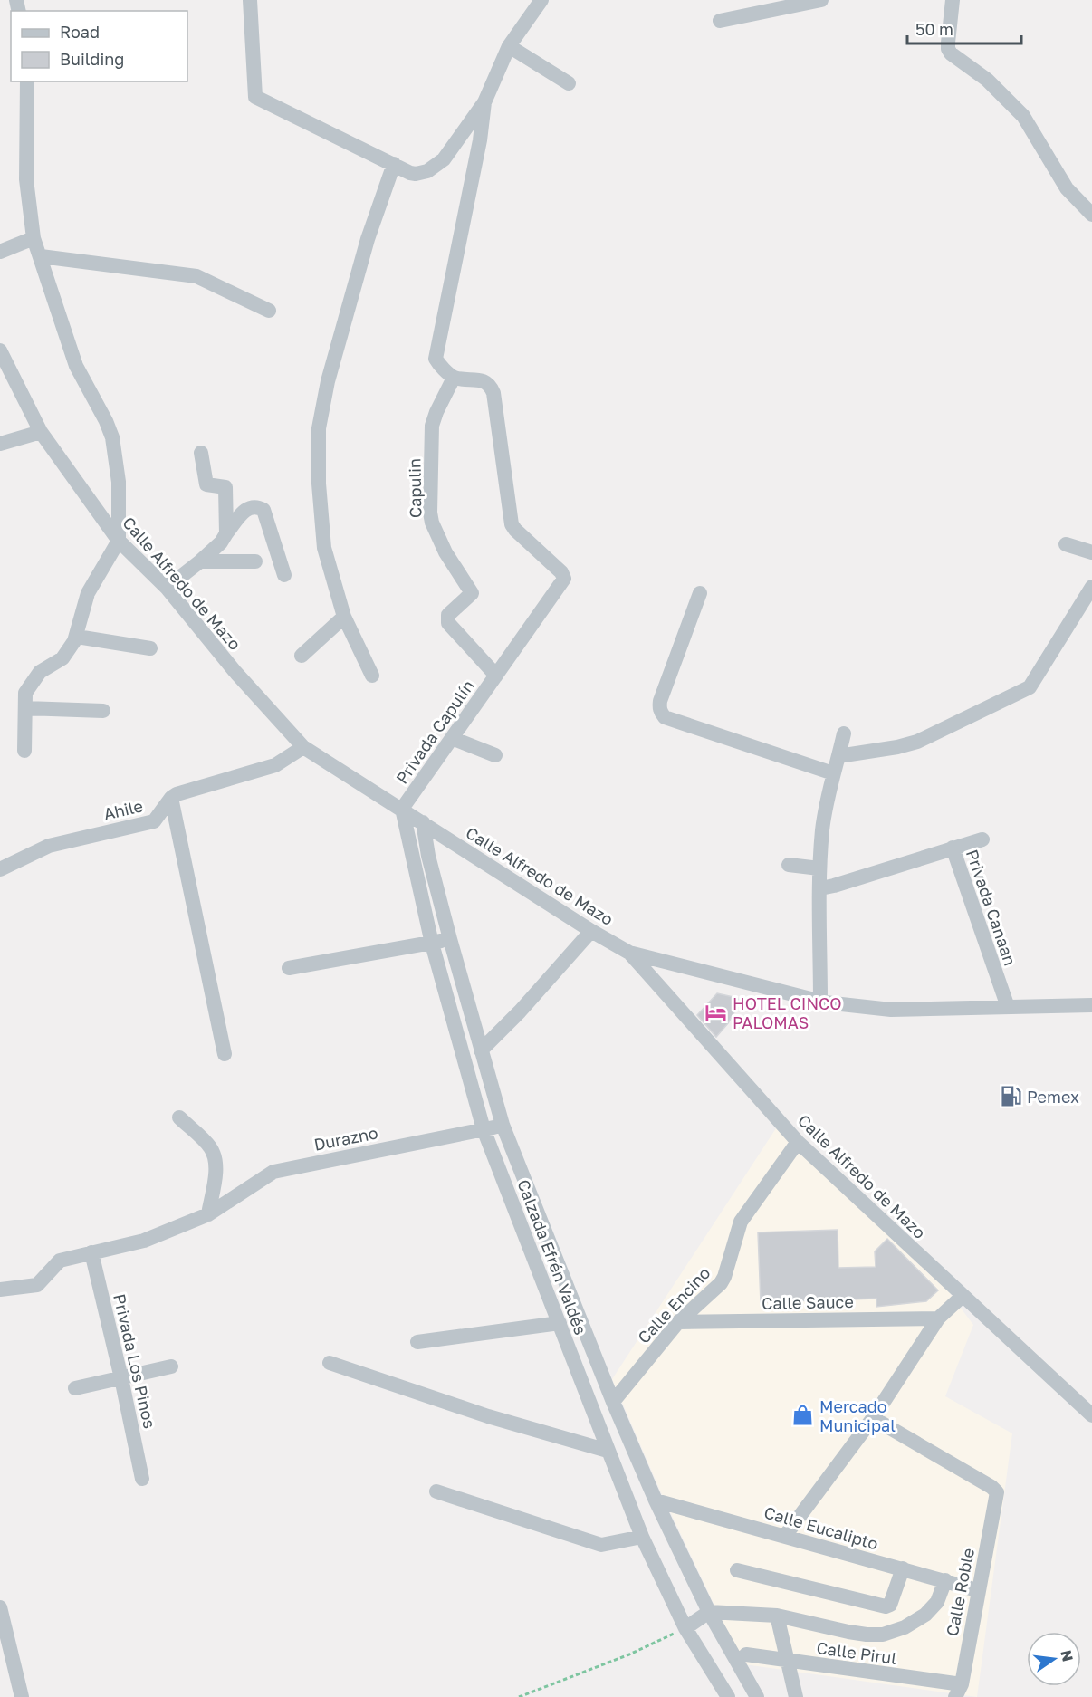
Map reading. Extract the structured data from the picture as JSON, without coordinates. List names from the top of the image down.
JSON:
{
  "streets": {
    "street": [
      "Capulin",
      "Calle Alfredo de Mazo",
      "Privada Capulín",
      "Ahile",
      "Privada Canaan",
      "Durazno",
      "Calzada Efrén Valdés",
      "Calle Sauce",
      "Calle Encino",
      "Privada Los Pinos",
      "Calle Eucalipto",
      "Calle Roble",
      "Calle Pirul"
    ]
  },
  "crossings": [
    ["Capulin", "Privada Capulín"],
    ["Calle Alfredo de Mazo", "Privada Capulín"],
    ["Calle Alfredo de Mazo", "Calzada Efrén Valdés"],
    ["Calle Alfredo de Mazo", "Calle Encino"],
    ["Privada Capulín", "Calzada Efrén Valdés"],
    ["Durazno", "Calzada Efrén Valdés"],
    ["Durazno", "Privada Los Pinos"],
    ["Calzada Efrén Valdés", "Calle Encino"],
    ["Calzada Efrén Valdés", "Calle Eucalipto"],
    ["Calle Sauce", "Calle Encino"],
    ["Calle Eucalipto", "Calle Roble"],
    ["Calle Roble", "Calle Pirul"]
  ],
  "places": {
    "hotel": ["HOTEL CINCO PALOMAS"],
    "fuel station": ["Pemex"],
    "shop": ["Mercado Municipal"]
  },
  "legend": ["Road", "Building"],
  "scale_bar": "50 m",
  "north": "right"
}
